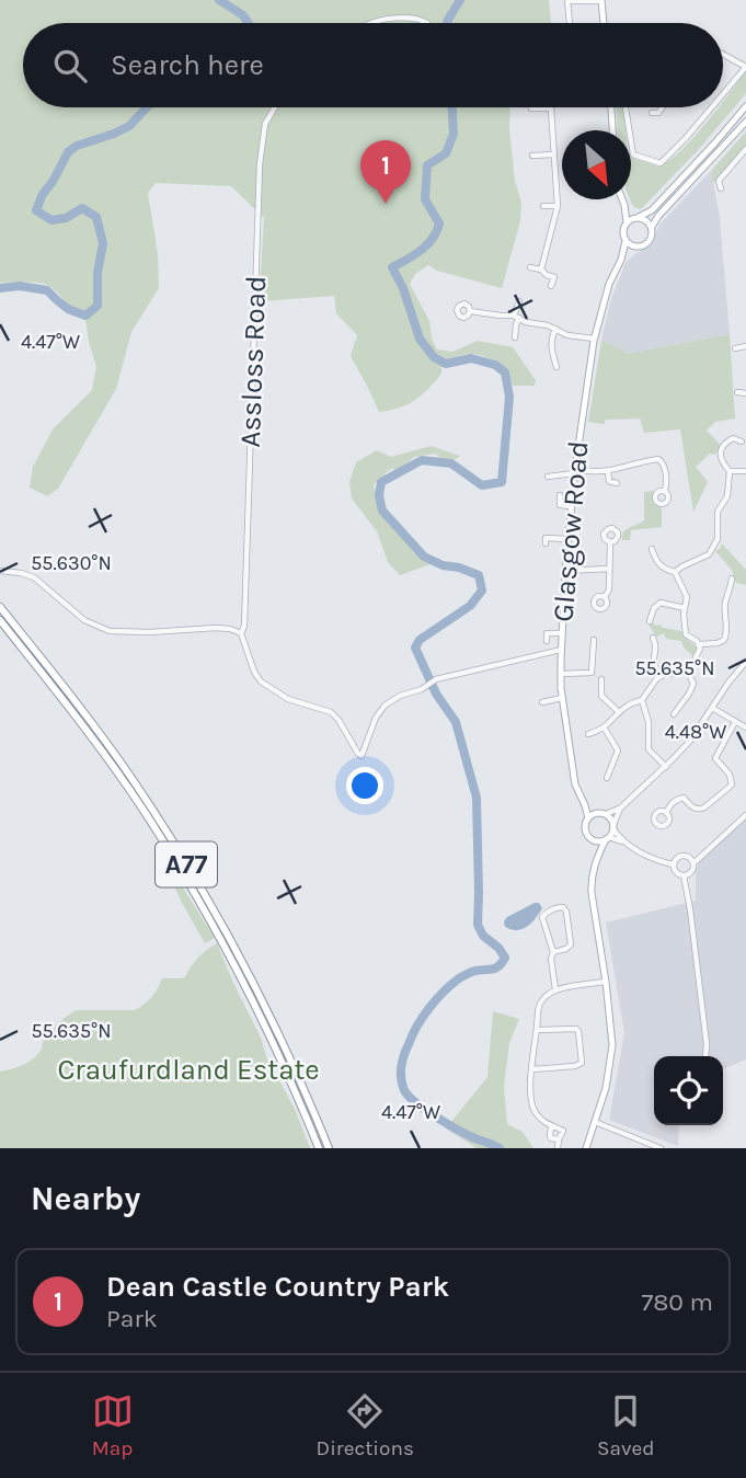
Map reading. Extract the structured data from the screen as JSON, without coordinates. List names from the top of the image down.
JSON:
{
  "streets": {
    "highway": ["A77"],
    "main road": ["Glasgow Road"],
    "street": ["Assloss Road"]
  },
  "parks": ["Craufurdland Estate"],
  "north": "bottom right",
  "page": {
    "search": "Search here",
    "pins": "1",
    "heading": "Nearby",
    "list": [
      {
        "mark": "1",
        "name": "Dean Castle Country Park",
        "note": "Park",
        "value": "780 m"
      }
    ],
    "nav": ["Map", "Directions", "Saved"]
  },
  "coordinates": [
    "4.47°W",
    "55.630°N",
    "55.635°N",
    "4.48°W"
  ]
}
